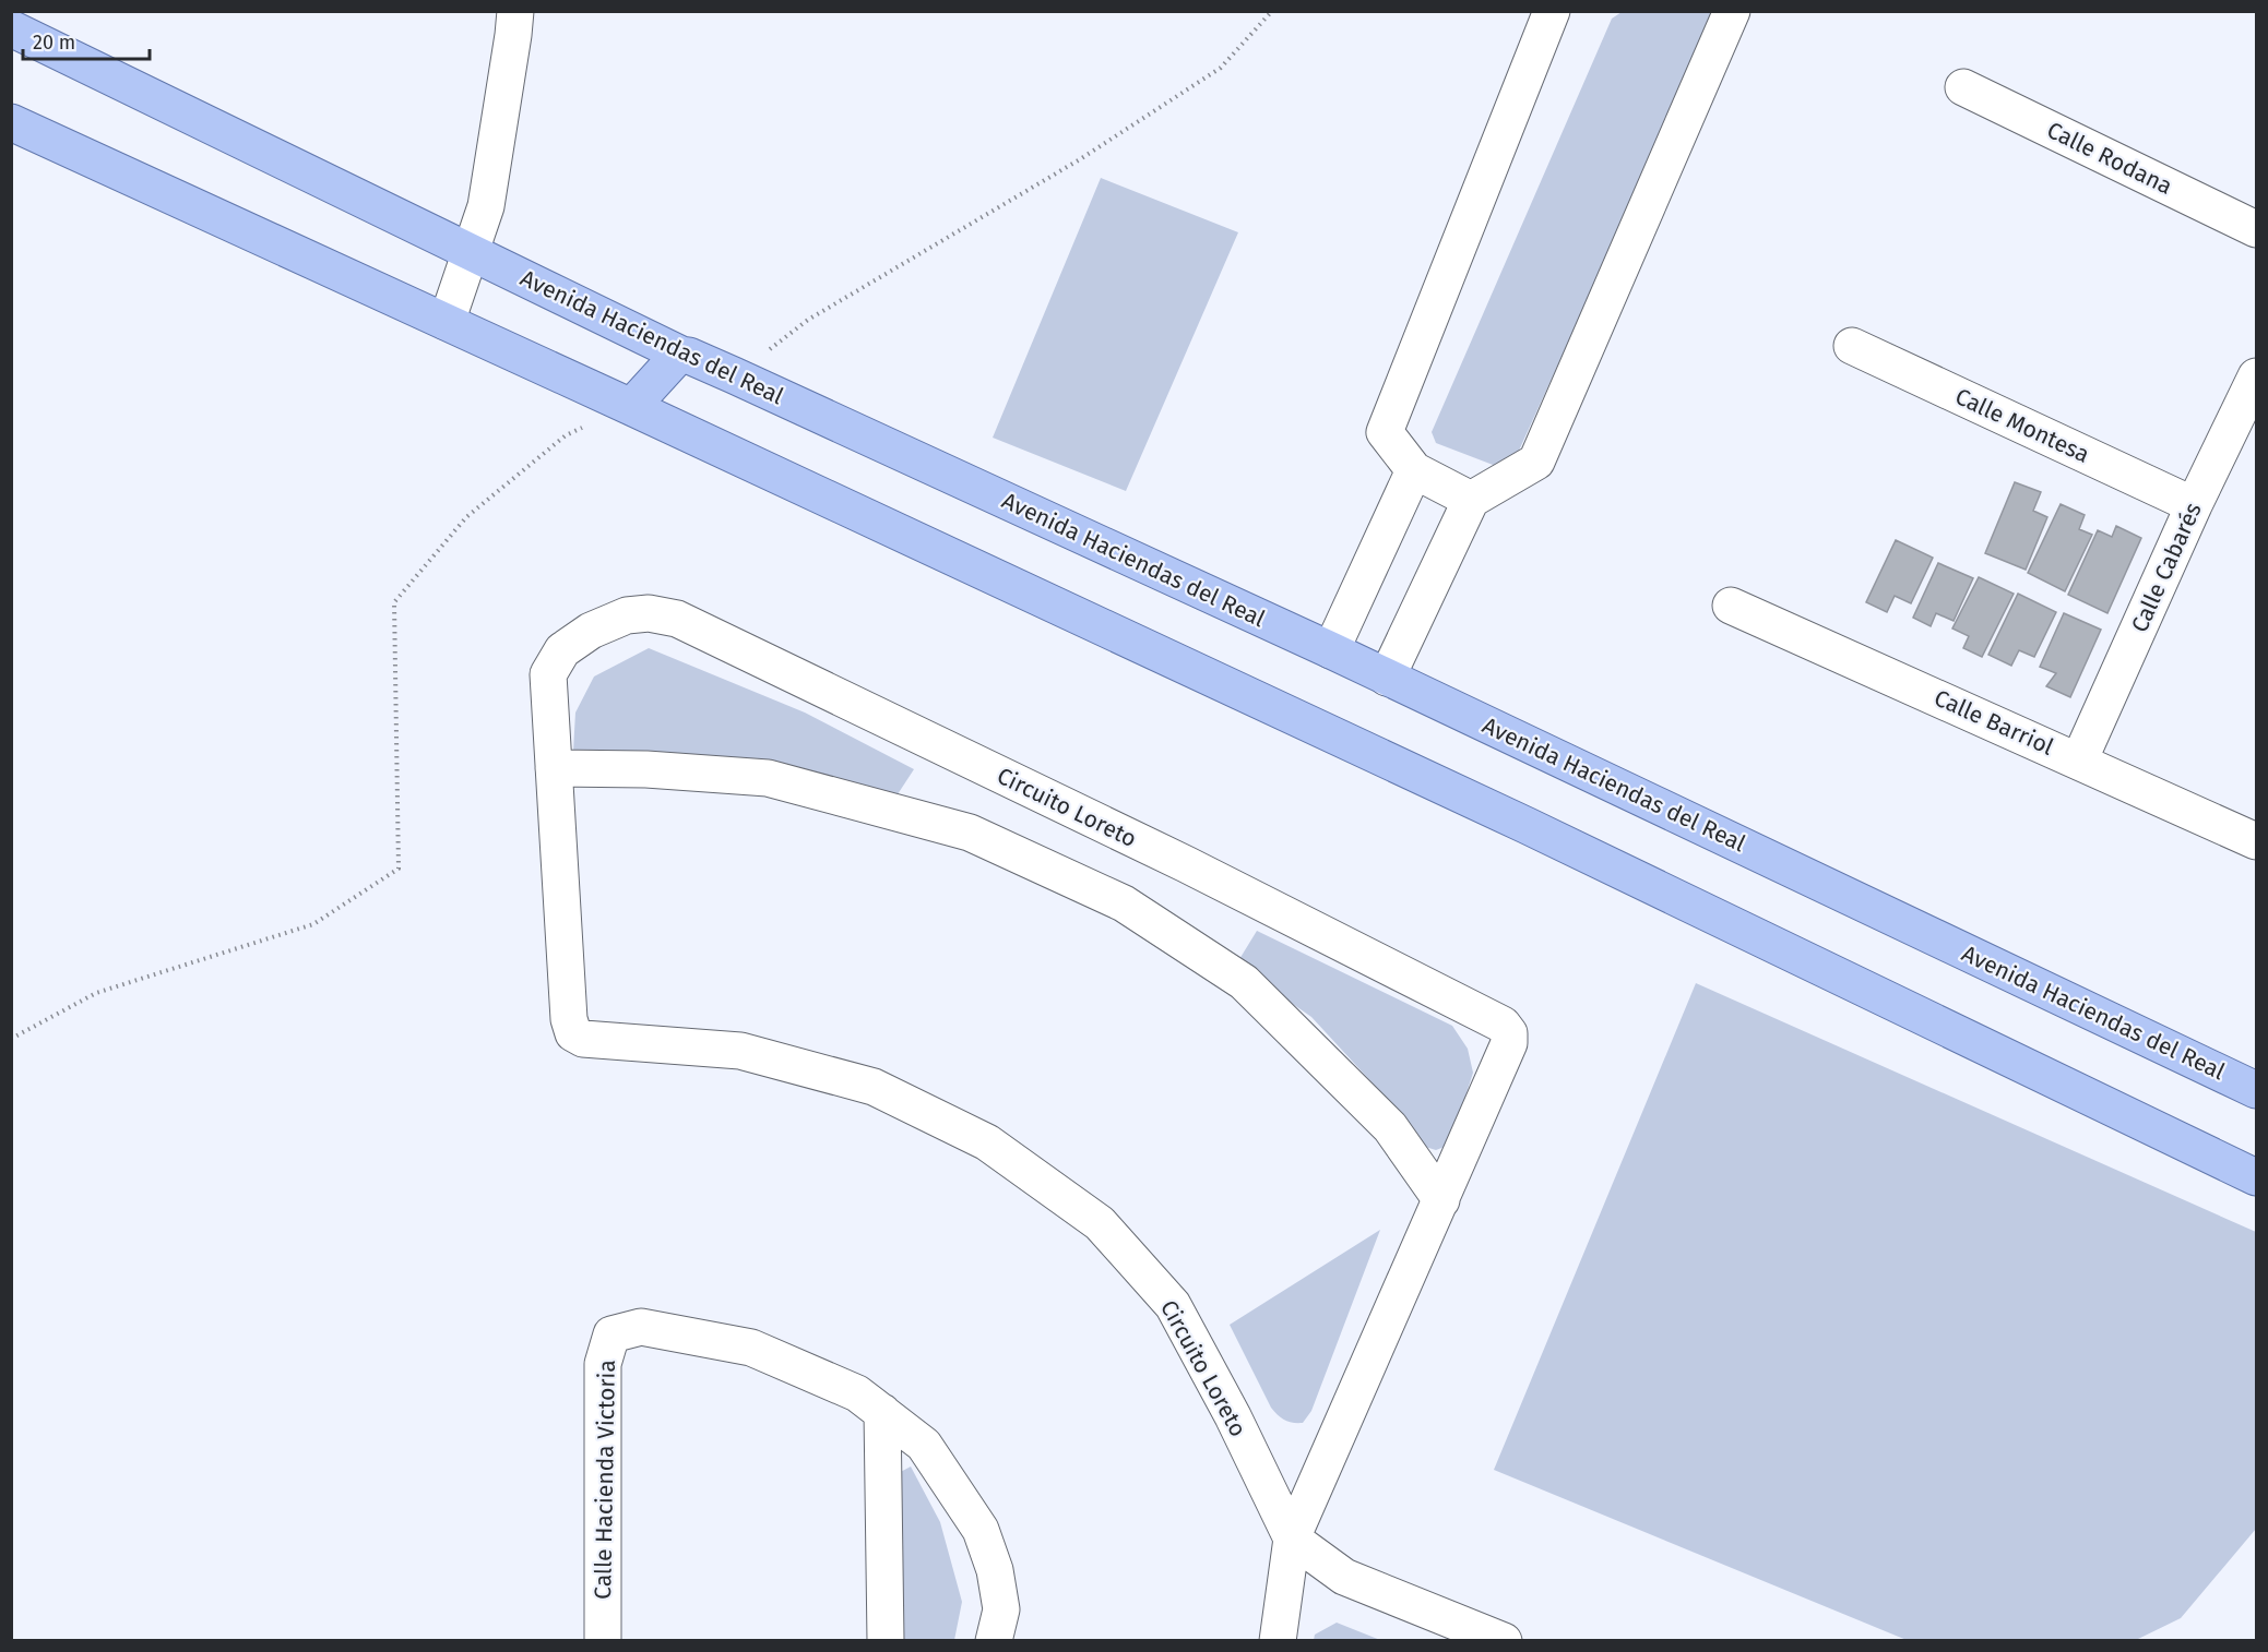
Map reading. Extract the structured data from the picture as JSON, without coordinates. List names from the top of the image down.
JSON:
{
  "streets": {
    "main road": ["Avenida Haciendas del Real"],
    "street": [
      "Calle Rodana",
      "Calle Montesa",
      "Calle Cabarés",
      "Calle Barriol",
      "Circuito Loreto",
      "Calle Hacienda Victoria"
    ]
  },
  "crossings": [
    ["Calle Montesa", "Calle Cabarés"],
    ["Calle Cabarés", "Calle Barriol"]
  ],
  "scale_bar": "20 m"
}
